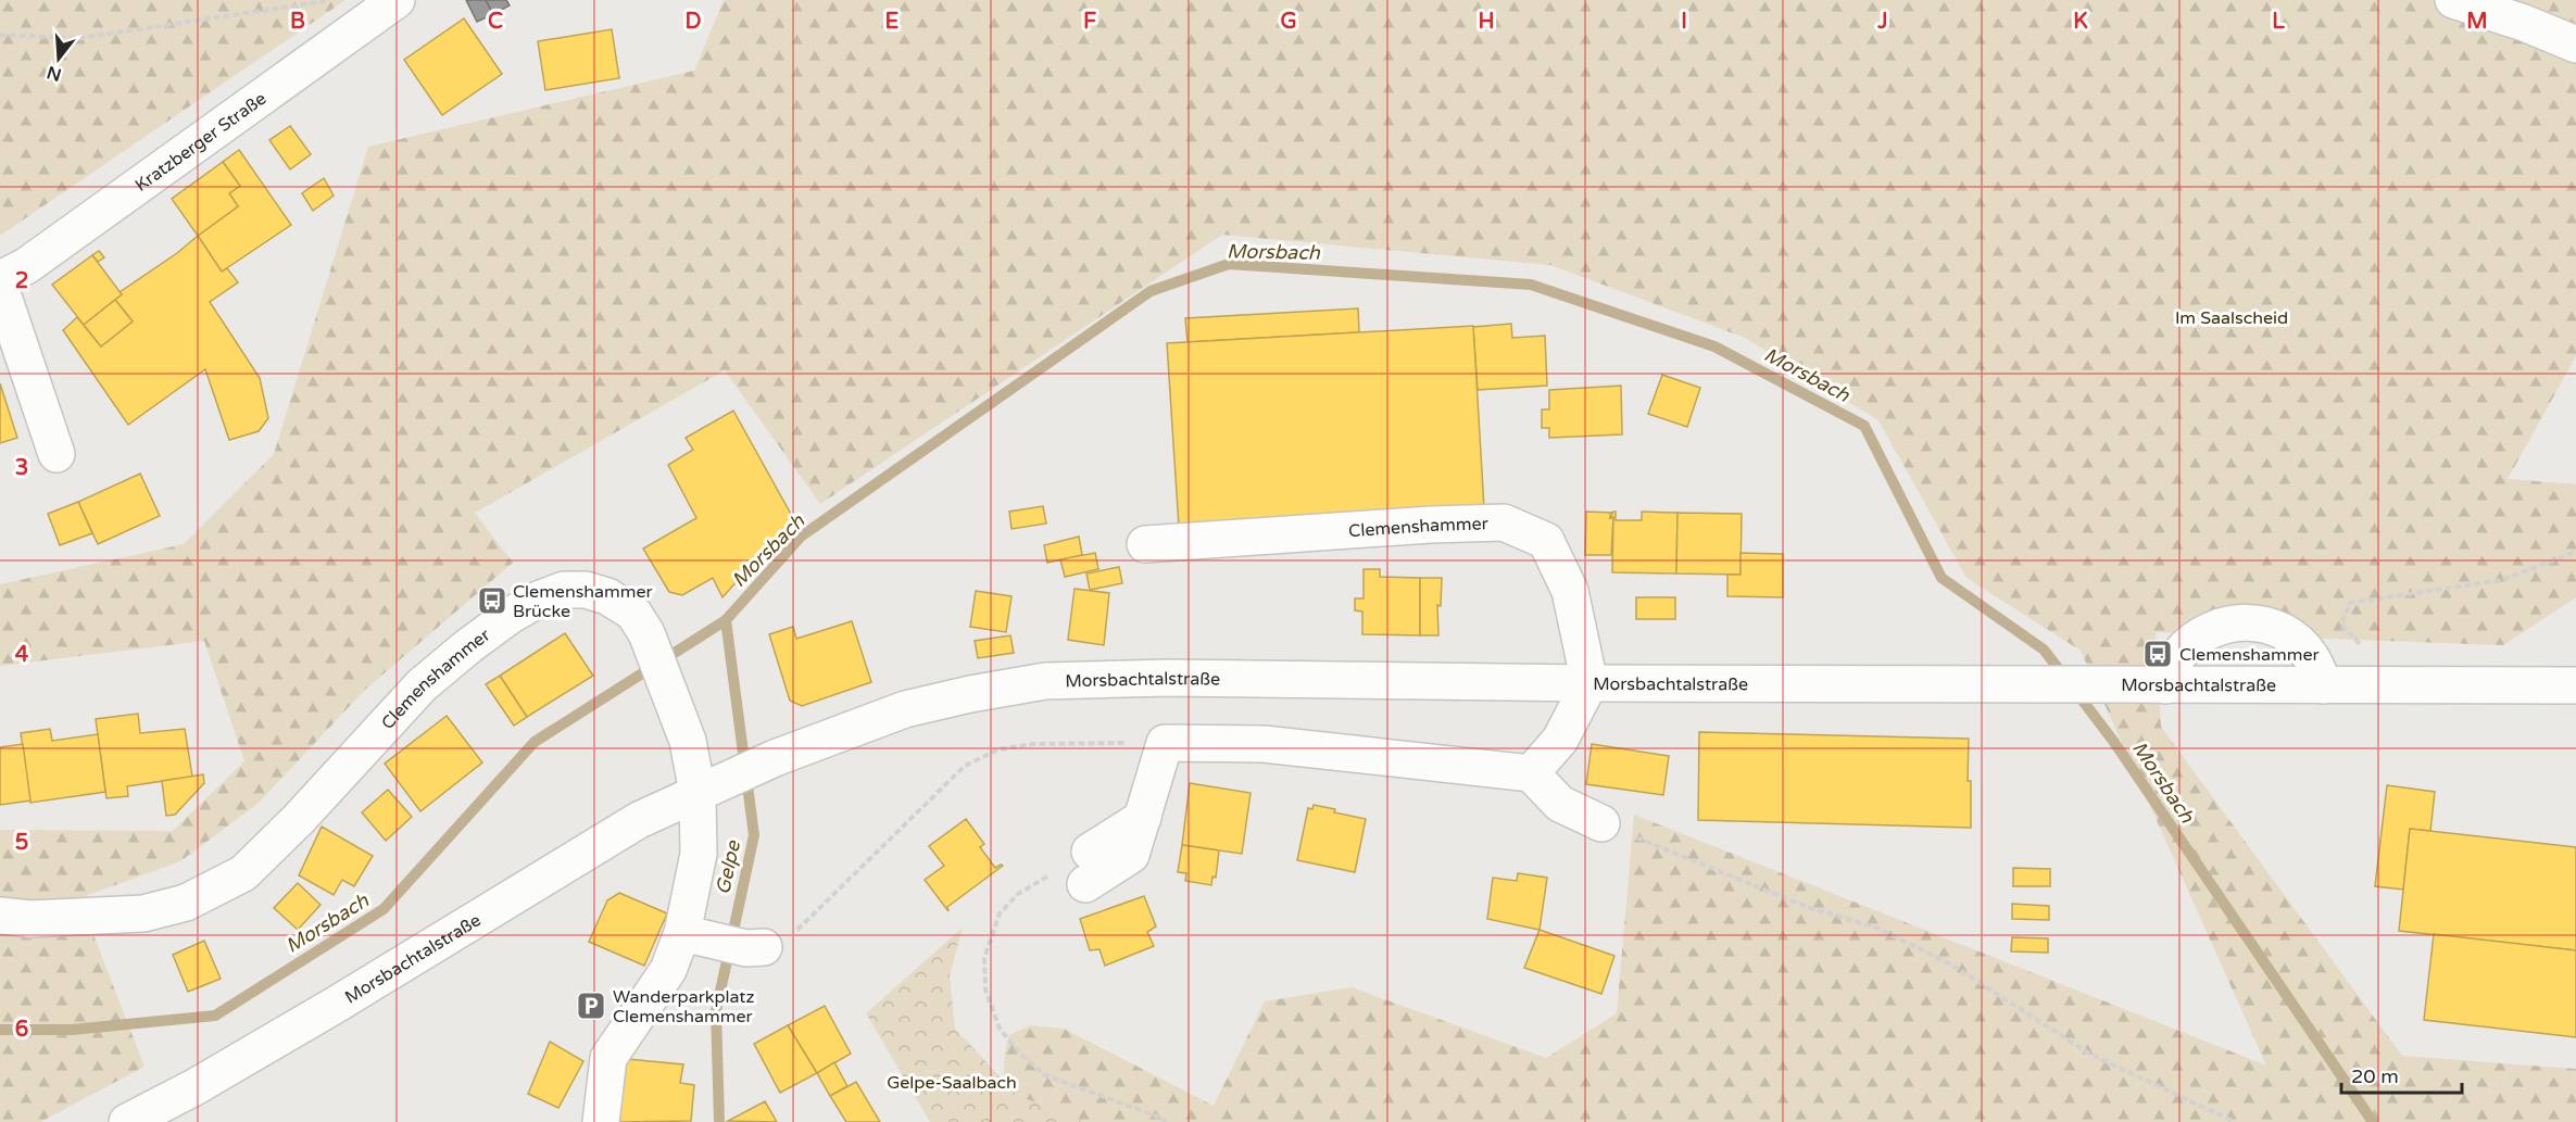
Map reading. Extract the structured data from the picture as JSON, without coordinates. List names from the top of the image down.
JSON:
{
  "streets": {
    "main road": ["Kratzberger Straße", "Clemenshammer", "Morsbachtalstraße"]
  },
  "crossings": [
    ["Clemenshammer", "Morsbachtalstraße"]
  ],
  "water": ["Morsbach", "Gelpe"],
  "parks": ["Im Saalscheid", "Gelpe-Saalbach"],
  "places": {
    "bus stop": ["Clemenshammer Brücke", "Clemenshammer"],
    "parking": ["Wanderparkplatz Clemenshammer"]
  },
  "scale_bar": "20 m",
  "north": "bottom",
  "grid": {
    "columns": [
      "B",
      "C",
      "D",
      "E",
      "F",
      "G",
      "H",
      "I",
      "J",
      "K",
      "L",
      "M"
    ],
    "rows": [
      "2",
      "3",
      "4",
      "5",
      "6"
    ]
  }
}
